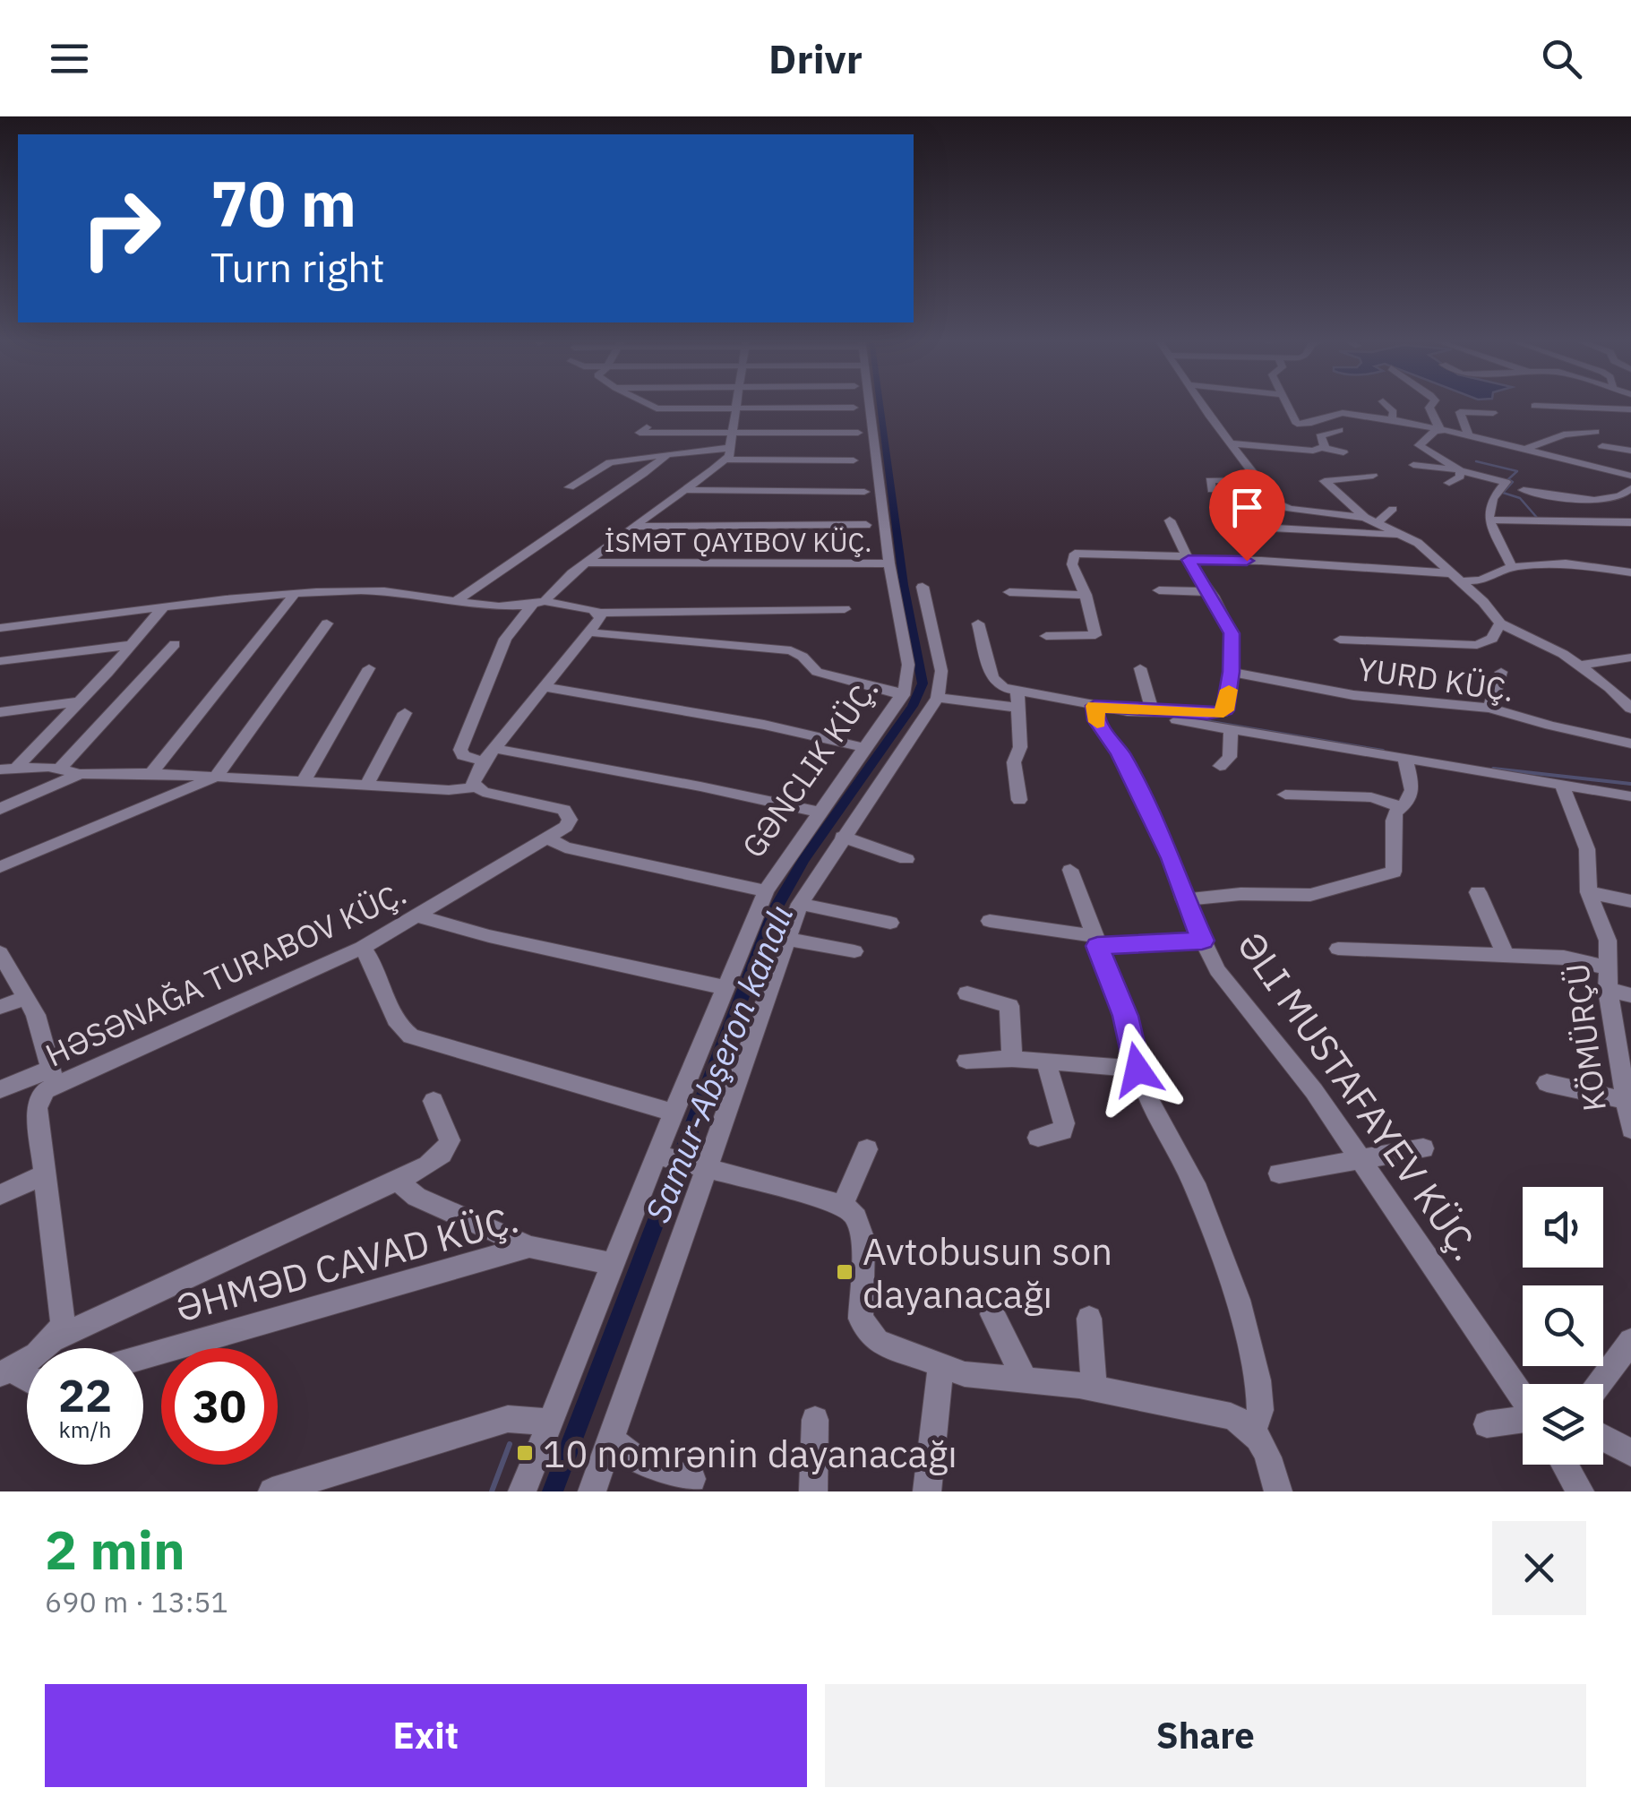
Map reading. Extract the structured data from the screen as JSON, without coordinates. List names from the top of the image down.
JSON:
{
  "streets": {
    "street": [
      "YURD KÜÇ.",
      "GƏNCLIK KÜÇ.",
      "HƏSƏNAĞA TURABOV KÜÇ.",
      "KÖMÜRÇÜ",
      "ƏLI MUSTAFAYEV KÜÇ.",
      "ƏHMƏD CAVAD KÜÇ."
    ]
  },
  "water": ["Samur-Abşeron kanalı"],
  "places": {
    "transit": ["Avtobusun son dayanacağı", "10 nomrənin dayanacağı"]
  },
  "page": {
    "header": "Drivr",
    "turn": ["70 m", "Turn right"],
    "speed": "22 km/h",
    "limit": "30",
    "heading": ["2 min", "690 m · 13:51"],
    "buttons": ["Exit", "Share"]
  }
}
